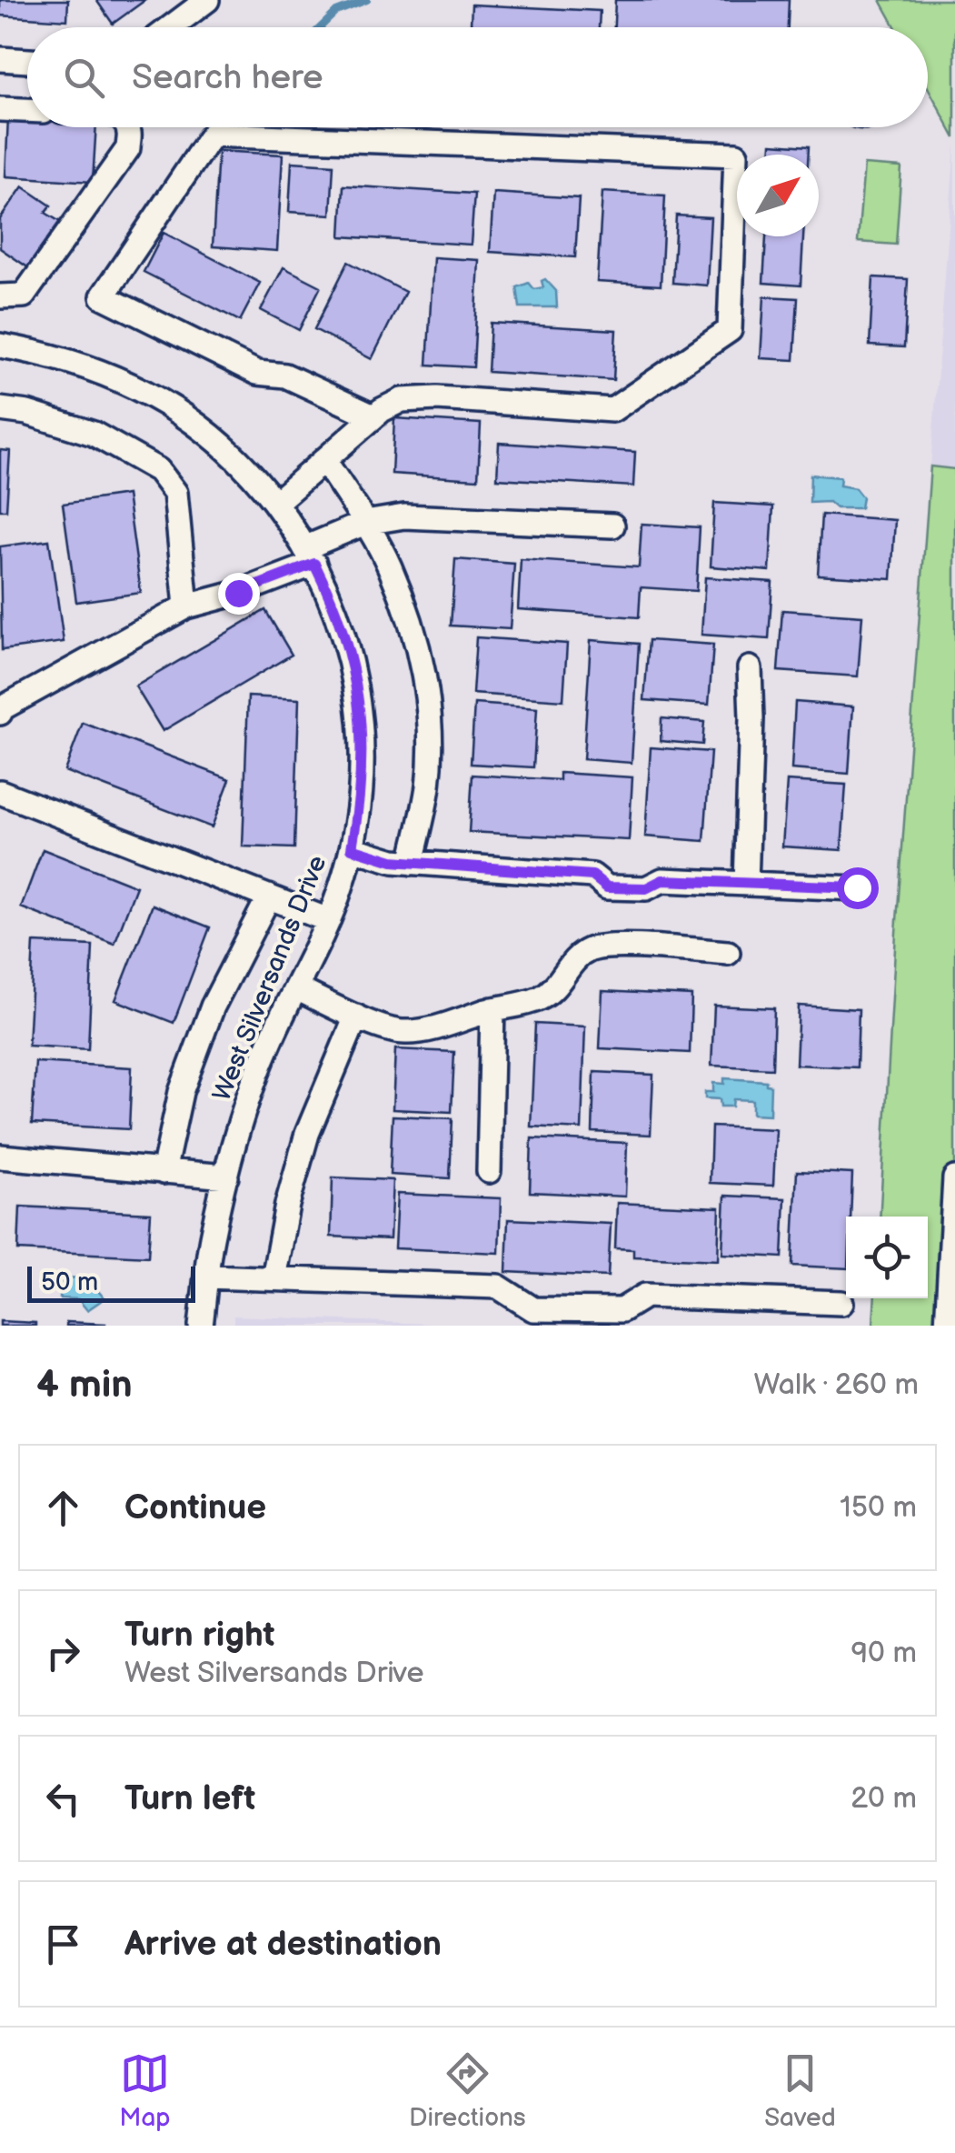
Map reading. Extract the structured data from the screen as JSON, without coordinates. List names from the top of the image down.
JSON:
{
  "streets": {
    "street": ["West Silversands Drive"]
  },
  "scale_bar": "50 m",
  "north": "top right",
  "page": {
    "search": "Search here",
    "scale": "50 m",
    "heading": ["4 min", "Walk · 260 m"],
    "list": [
      ["Continue", "150 m"],
      ["Turn right", "West Silversands Drive", "90 m"],
      ["Turn left", "20 m"],
      "Arrive at destination"
    ],
    "nav": ["Map", "Directions", "Saved"]
  }
}
